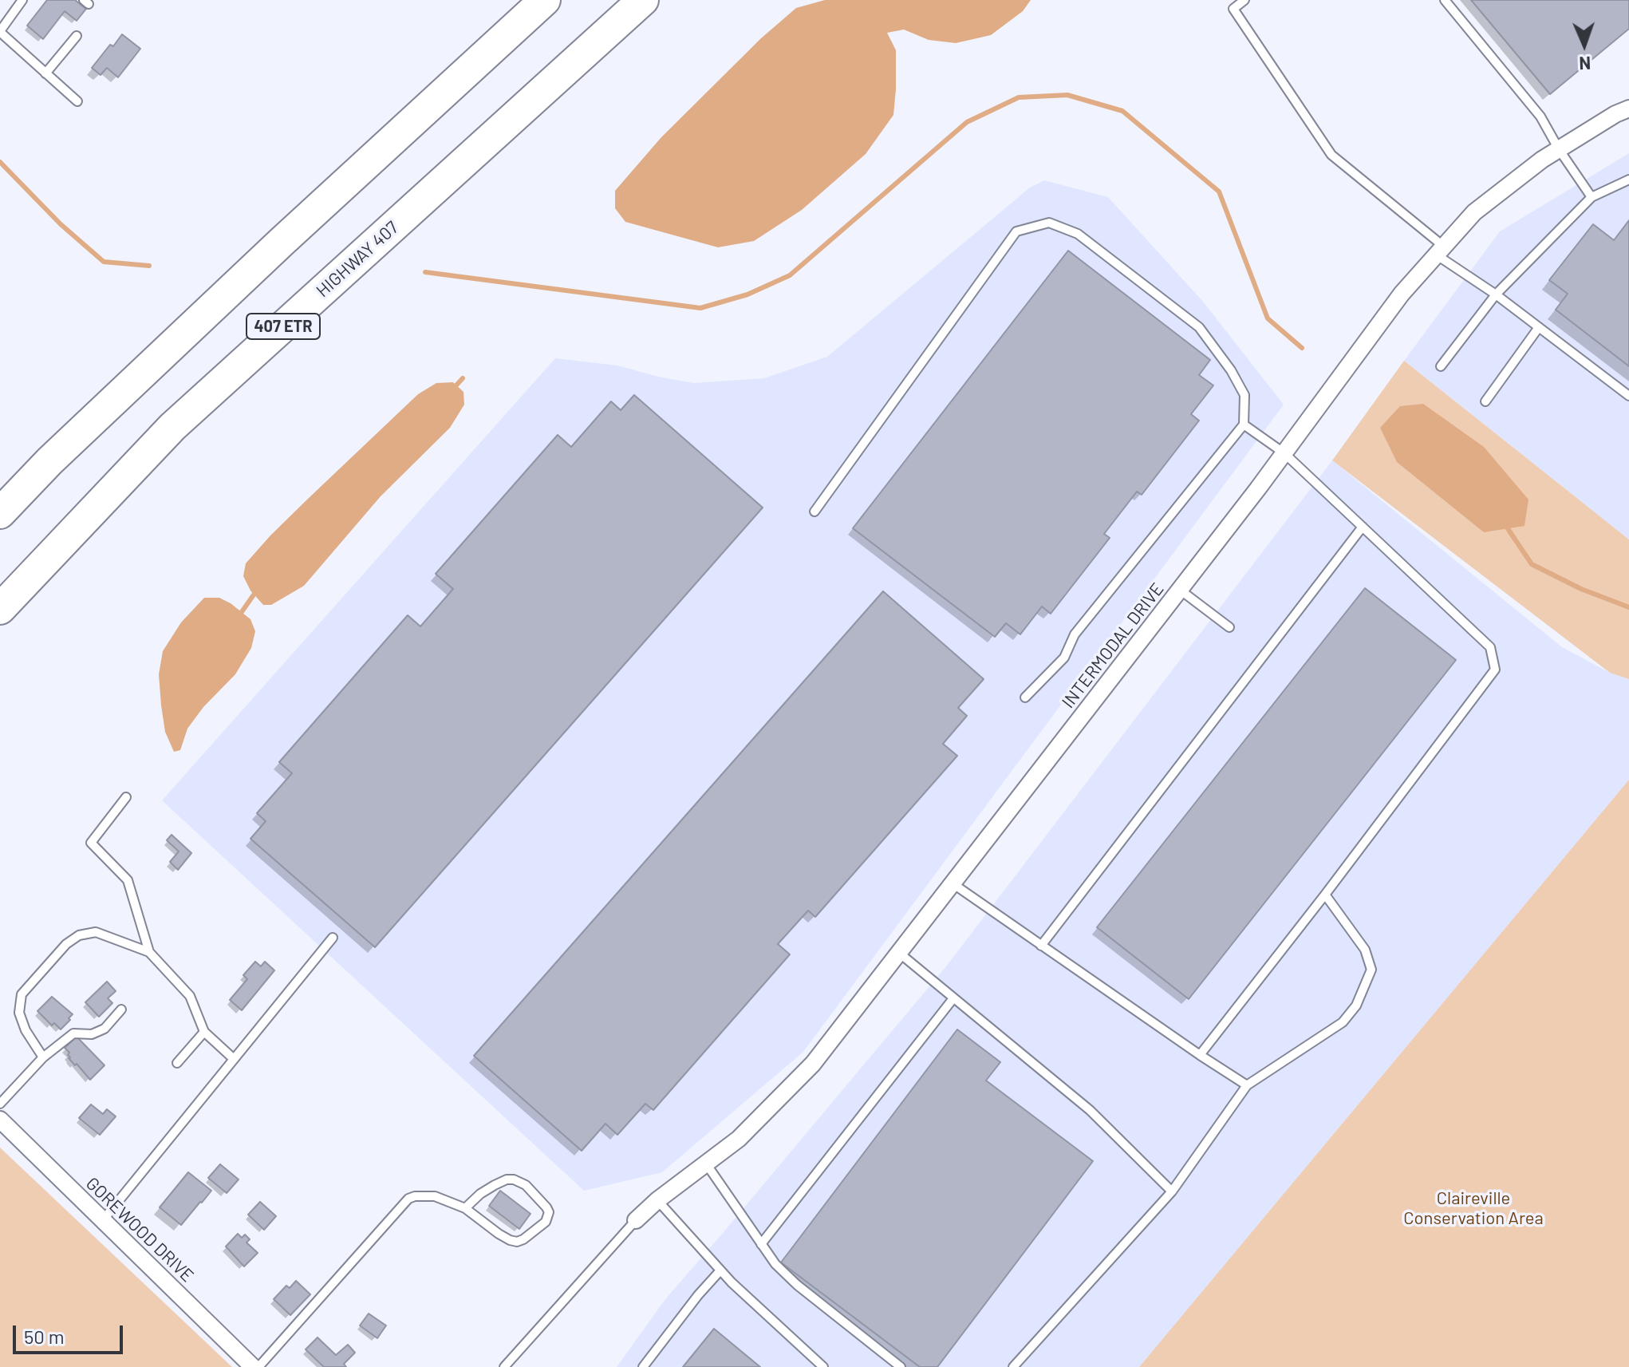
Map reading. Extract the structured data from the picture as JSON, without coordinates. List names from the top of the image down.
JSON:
{
  "streets": {
    "highway": ["HIGHWAY 407", "407 ETR"],
    "street": ["INTERMODAL DRIVE", "GOREWOOD DRIVE"]
  },
  "parks": ["Claireville Conservation Area"],
  "scale_bar": "50 m",
  "north": "bottom"
}
